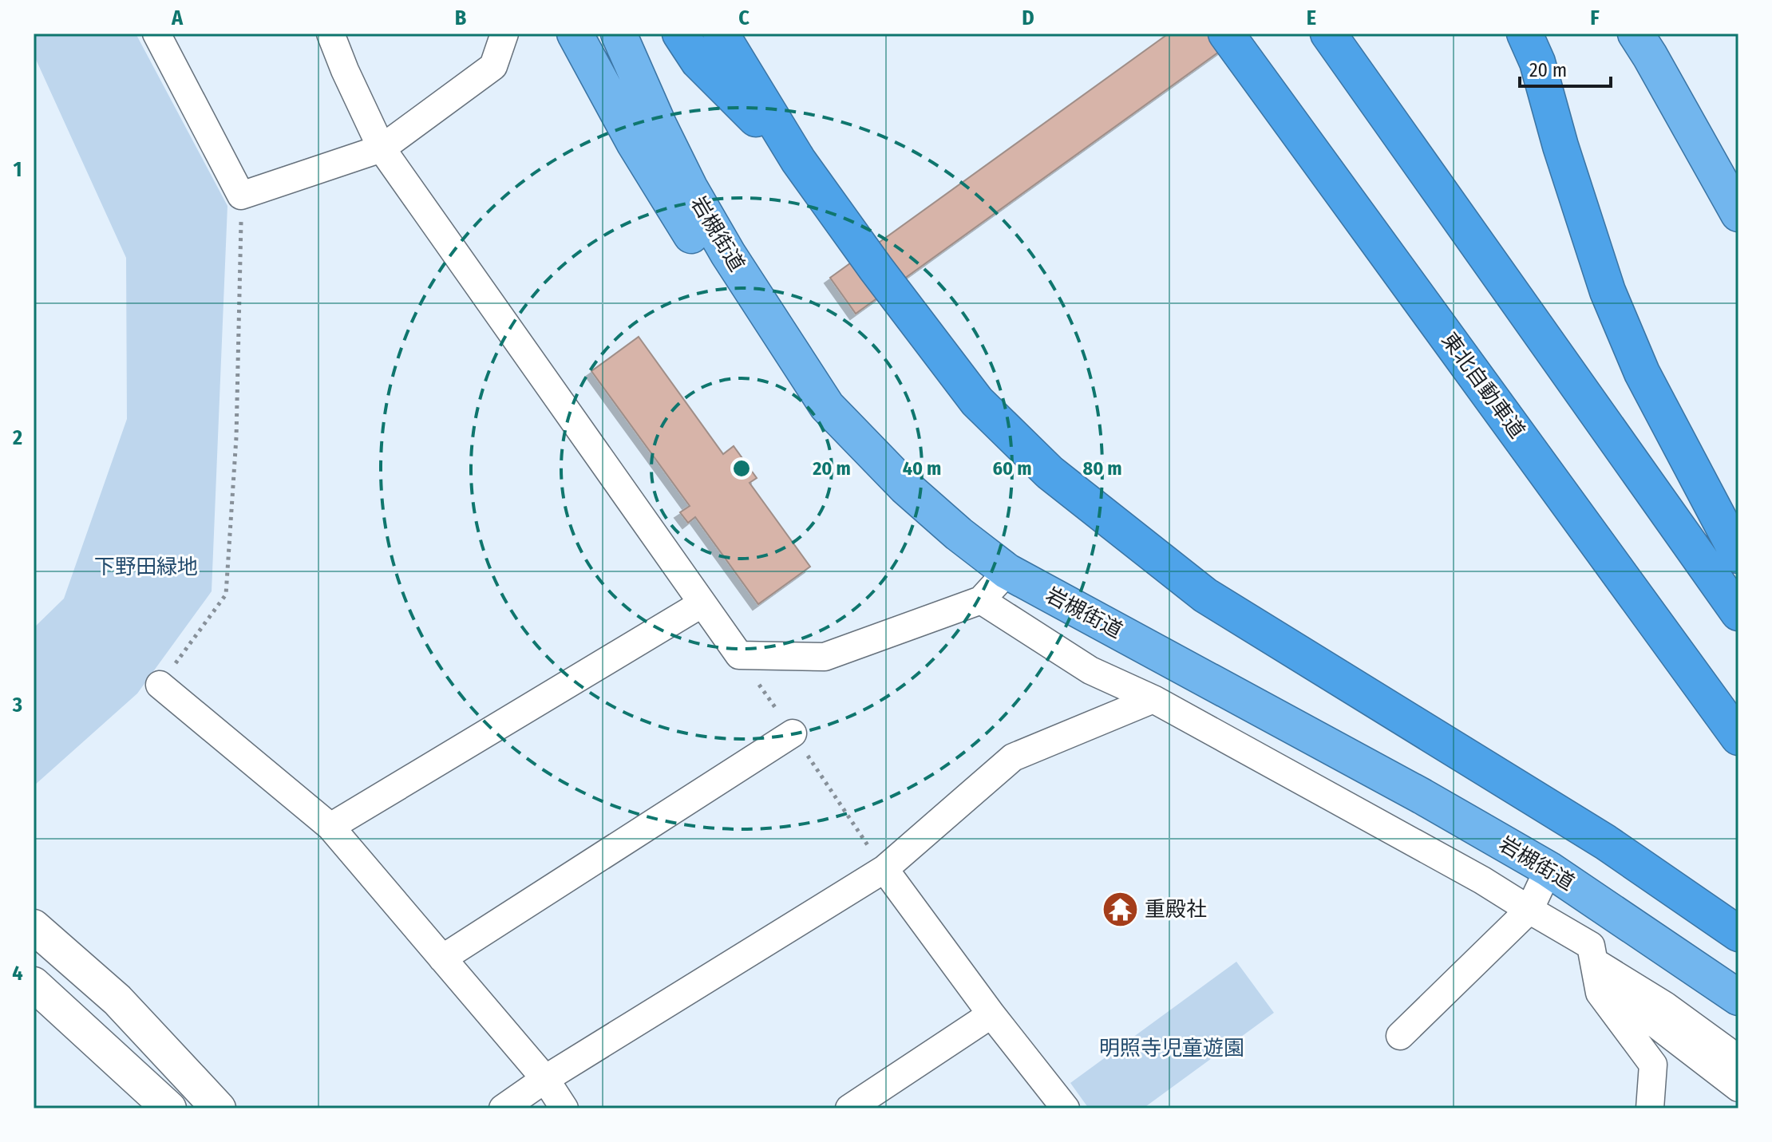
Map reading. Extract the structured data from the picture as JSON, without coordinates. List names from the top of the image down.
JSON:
{
  "streets": {
    "highway": ["岩槻街道", "東北自動車道"]
  },
  "parks": ["下野田緑地", "明照寺児童遊園"],
  "places": {
    "temple": ["重殿社"]
  },
  "scale_bar": "20 m",
  "grid": {
    "columns": [
      "A",
      "B",
      "C",
      "D",
      "E",
      "F"
    ],
    "rows": [
      "1",
      "2",
      "3",
      "4"
    ]
  },
  "rings": [
    "20 m",
    "40 m",
    "60 m",
    "80 m"
  ]
}
